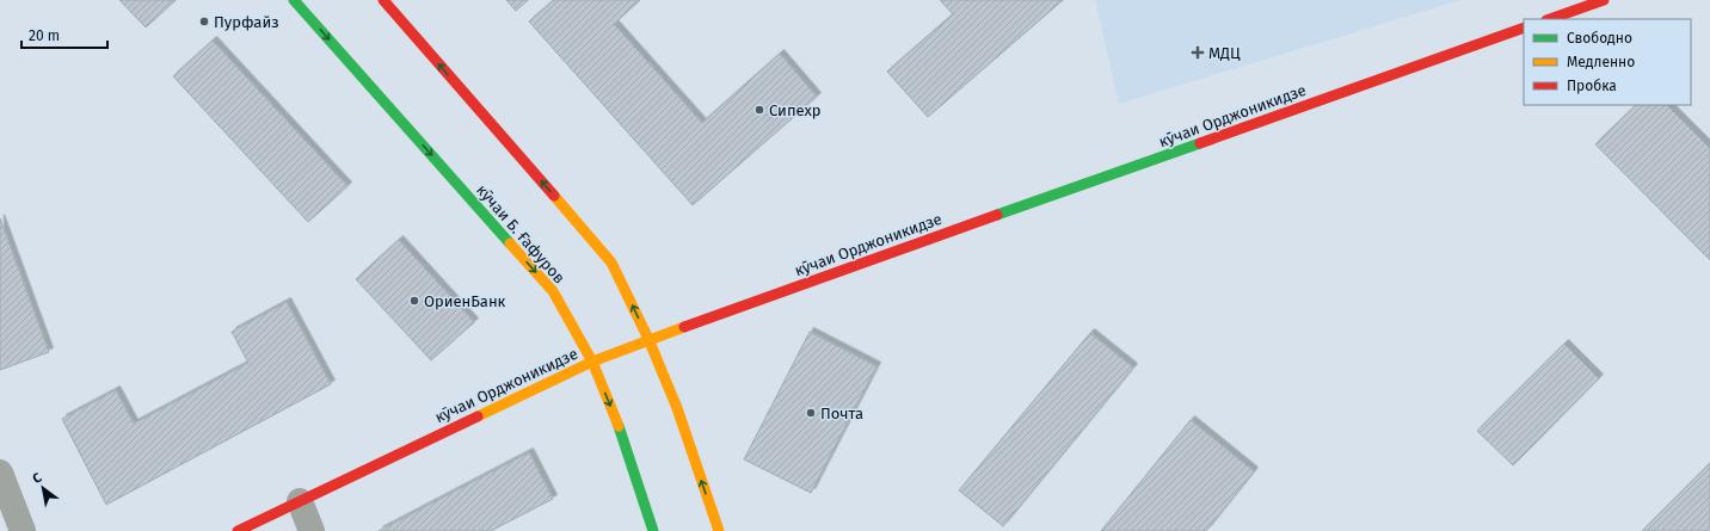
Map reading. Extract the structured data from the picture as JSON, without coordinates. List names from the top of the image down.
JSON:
{
  "streets": {
    "street": ["кӯчаи Орджоникидзе", "кӯчаи Б. Ғафуров"]
  },
  "crossings": [
    ["кӯчаи Орджоникидзе", "кӯчаи Б. Ғафуров"]
  ],
  "places": {
    "other": [
      "Пурфайз",
      "Сипехр",
      "ОриенБанк",
      "Почта"
    ],
    "health": ["МДЦ"]
  },
  "legend": ["Свободно", "Медленно", "Пробка"],
  "scale_bar": "20 m",
  "north": "top left"
}
